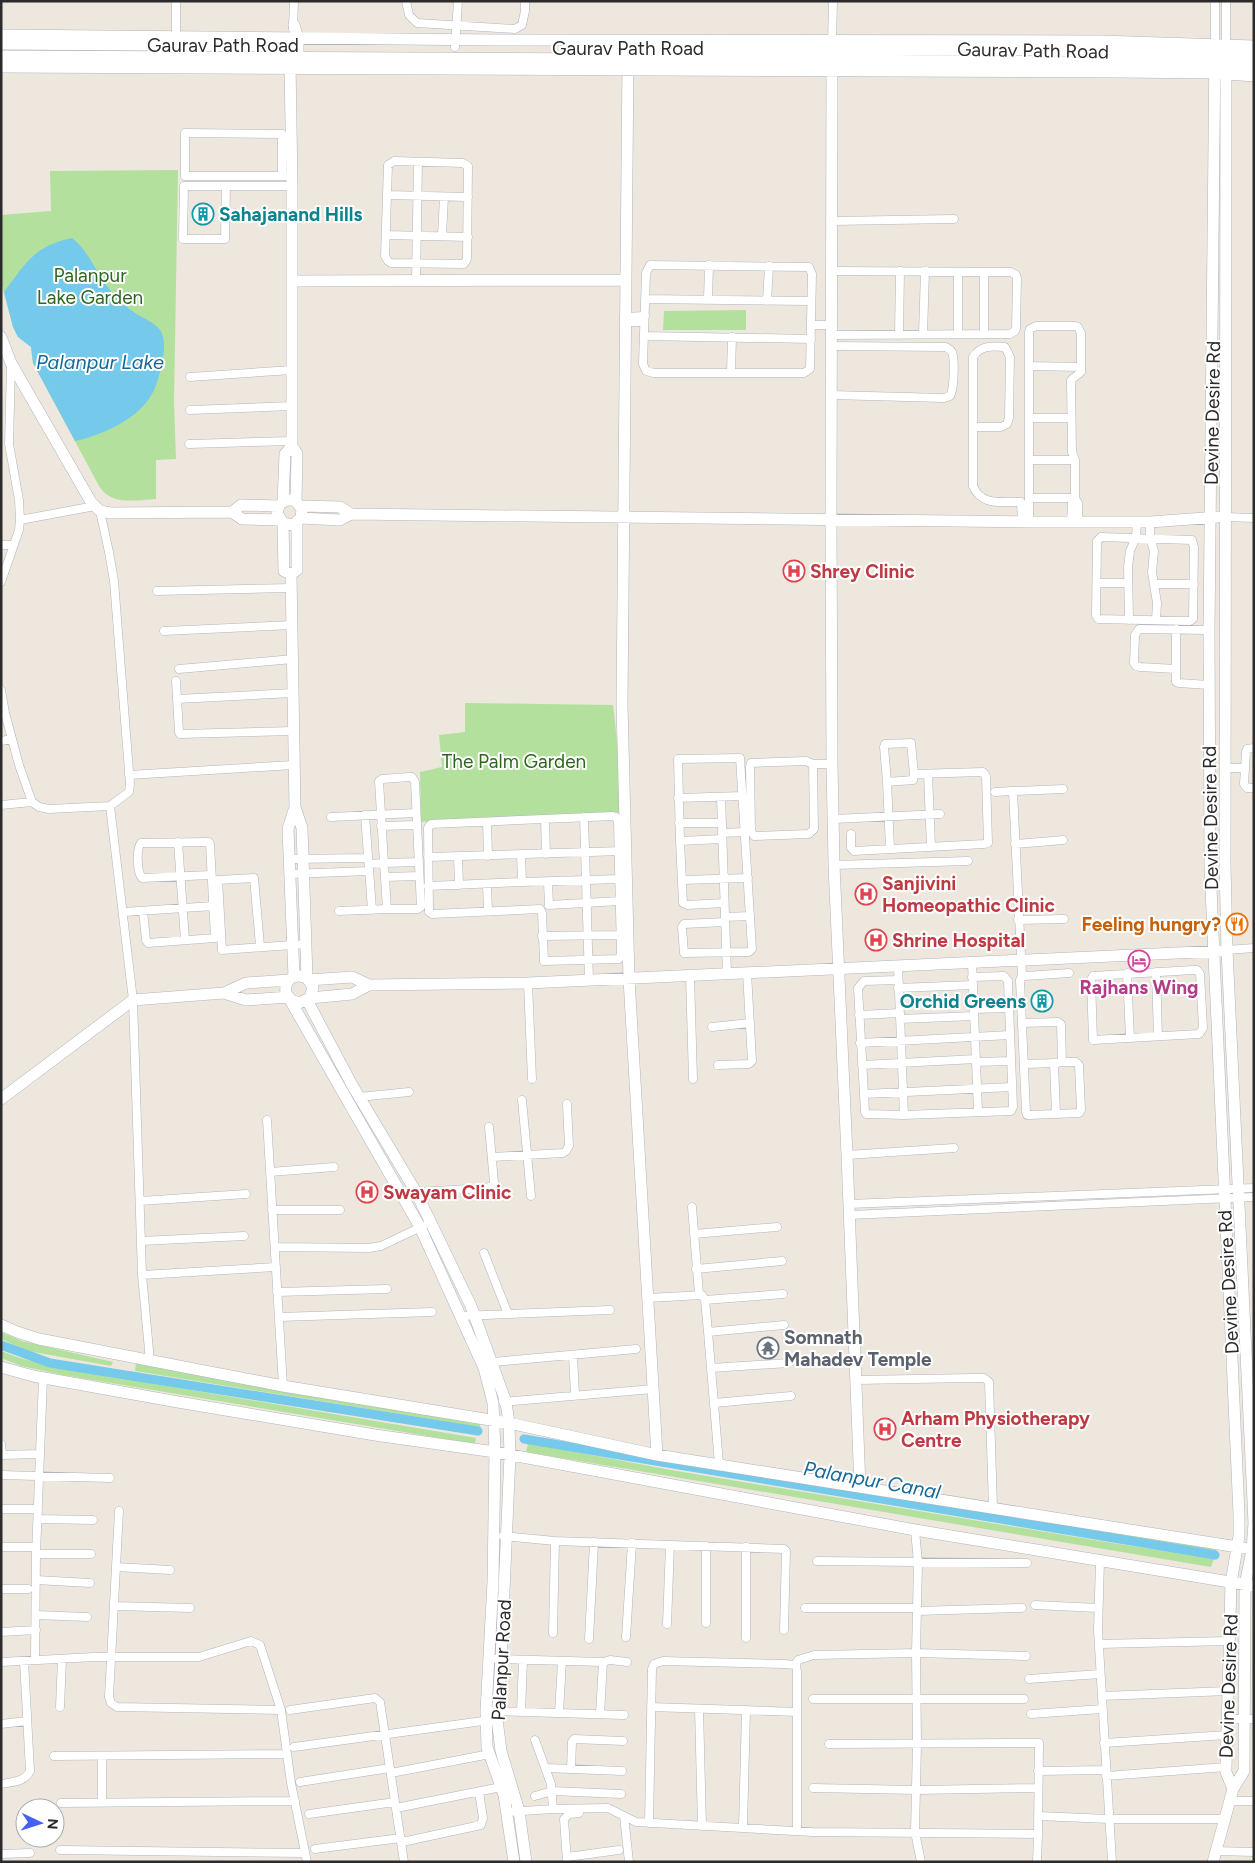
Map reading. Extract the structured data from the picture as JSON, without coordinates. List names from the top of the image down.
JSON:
{
  "streets": {
    "street": ["Gaurav Path Road", "Devine Desire Rd", "Palanpur Road"]
  },
  "crossings": [
    ["Gaurav Path Road", "Devine Desire Rd"]
  ],
  "water": ["Palanpur Lake", "Palanpur Canal"],
  "parks": ["Palanpur Lake Garden", "The Palm Garden"],
  "places": {
    "building": ["Sahajanand Hills", "Orchid Greens"],
    "hospital": [
      "Shrey Clinic",
      "Sanjivini Homeopathic Clinic",
      "Shrine Hospital",
      "Swayam Clinic",
      "Arham Physiotherapy Centre"
    ],
    "restaurant": ["Feeling hungry?"],
    "hotel": ["Rajhans Wing"],
    "temple": ["Somnath Mahadev Temple"]
  },
  "north": "right"
}
